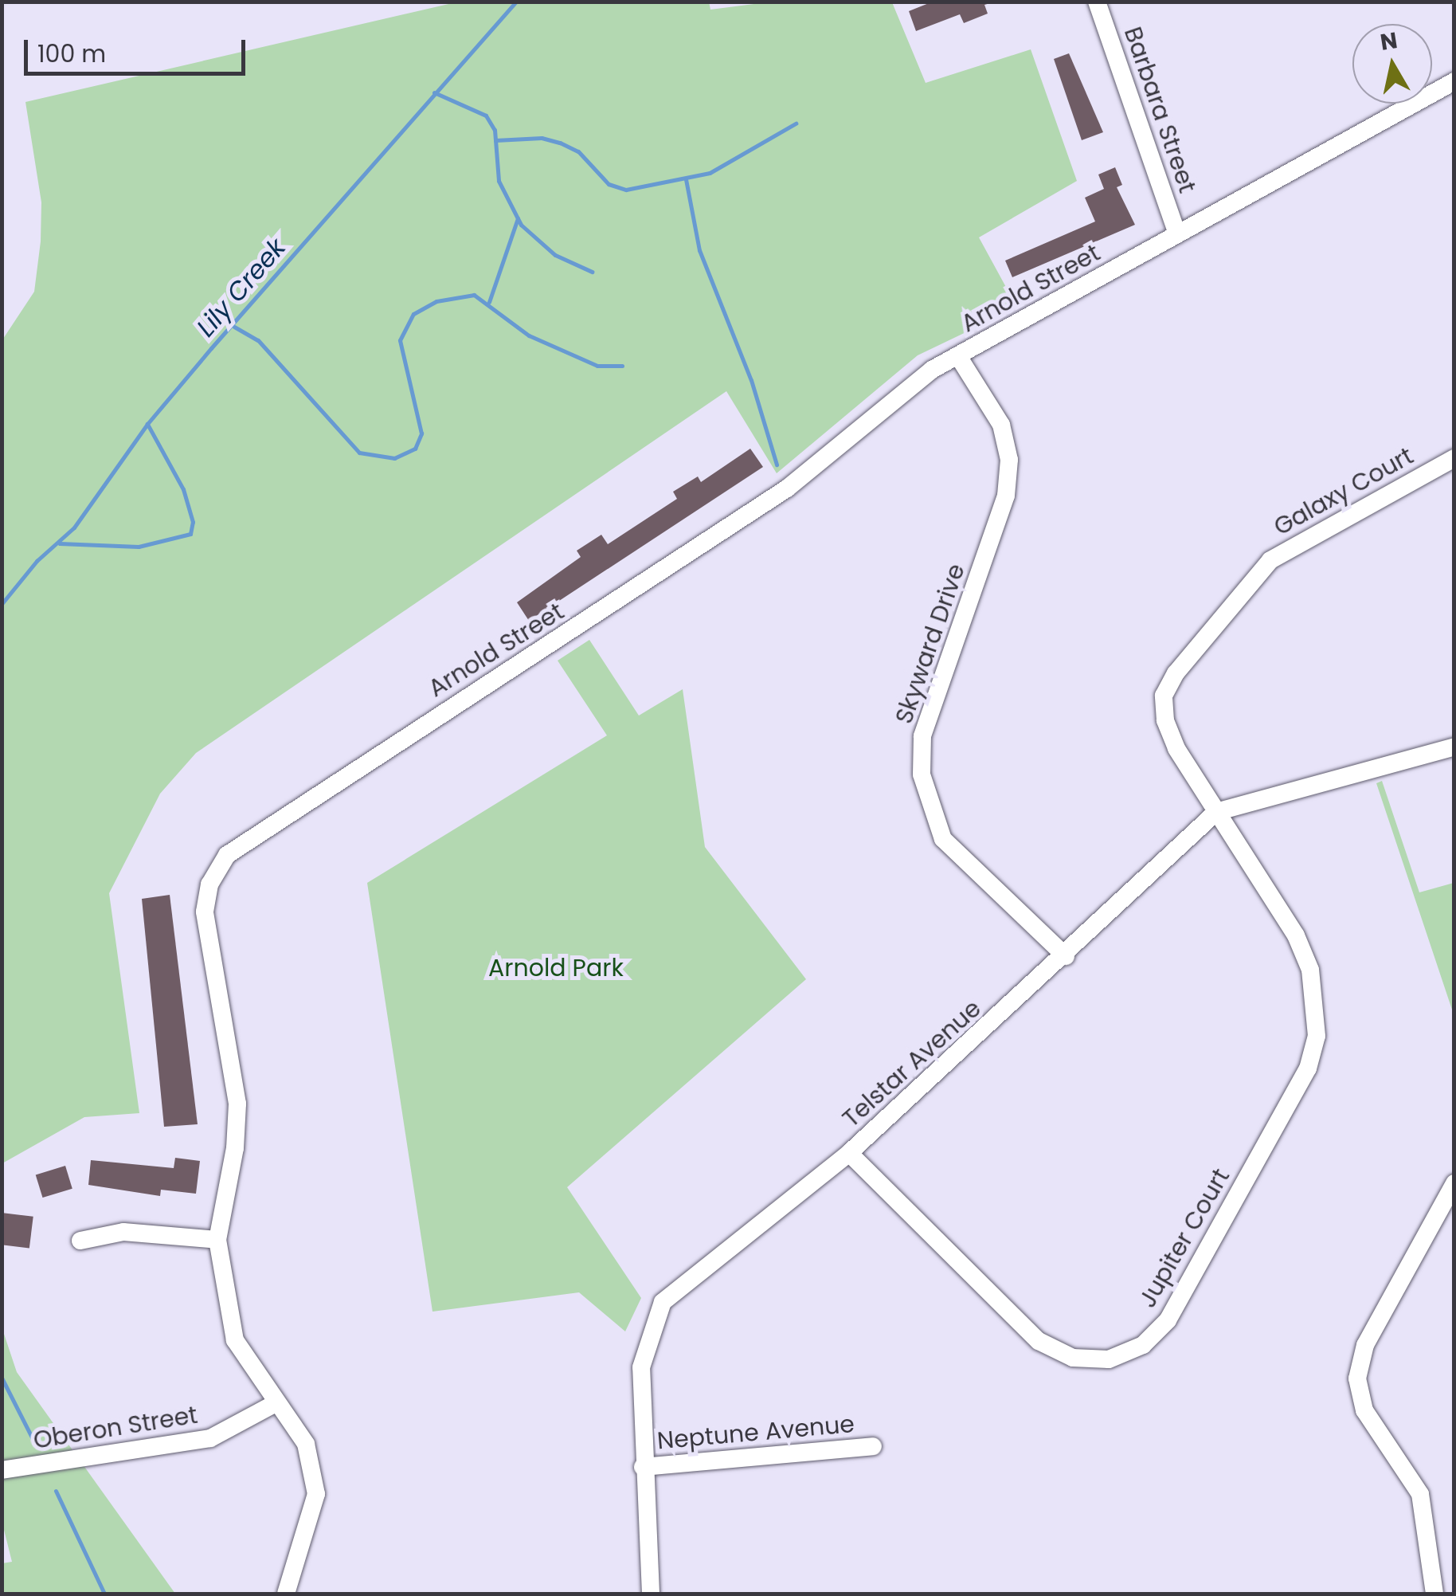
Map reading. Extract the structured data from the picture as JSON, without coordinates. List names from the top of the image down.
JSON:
{
  "streets": {
    "street": [
      "Barbara Street",
      "Arnold Street",
      "Galaxy Court",
      "Skyward Drive",
      "Telstar Avenue",
      "Jupiter Court",
      "Oberon Street",
      "Neptune Avenue"
    ]
  },
  "crossings": [
    ["Barbara Street", "Arnold Street"],
    ["Arnold Street", "Skyward Drive"],
    ["Arnold Street", "Oberon Street"],
    ["Galaxy Court", "Telstar Avenue"],
    ["Galaxy Court", "Jupiter Court"],
    ["Skyward Drive", "Telstar Avenue"],
    ["Telstar Avenue", "Jupiter Court"],
    ["Telstar Avenue", "Neptune Avenue"]
  ],
  "water": ["Lily Creek"],
  "parks": ["Arnold Park"],
  "scale_bar": "100 m",
  "north": "top"
}
